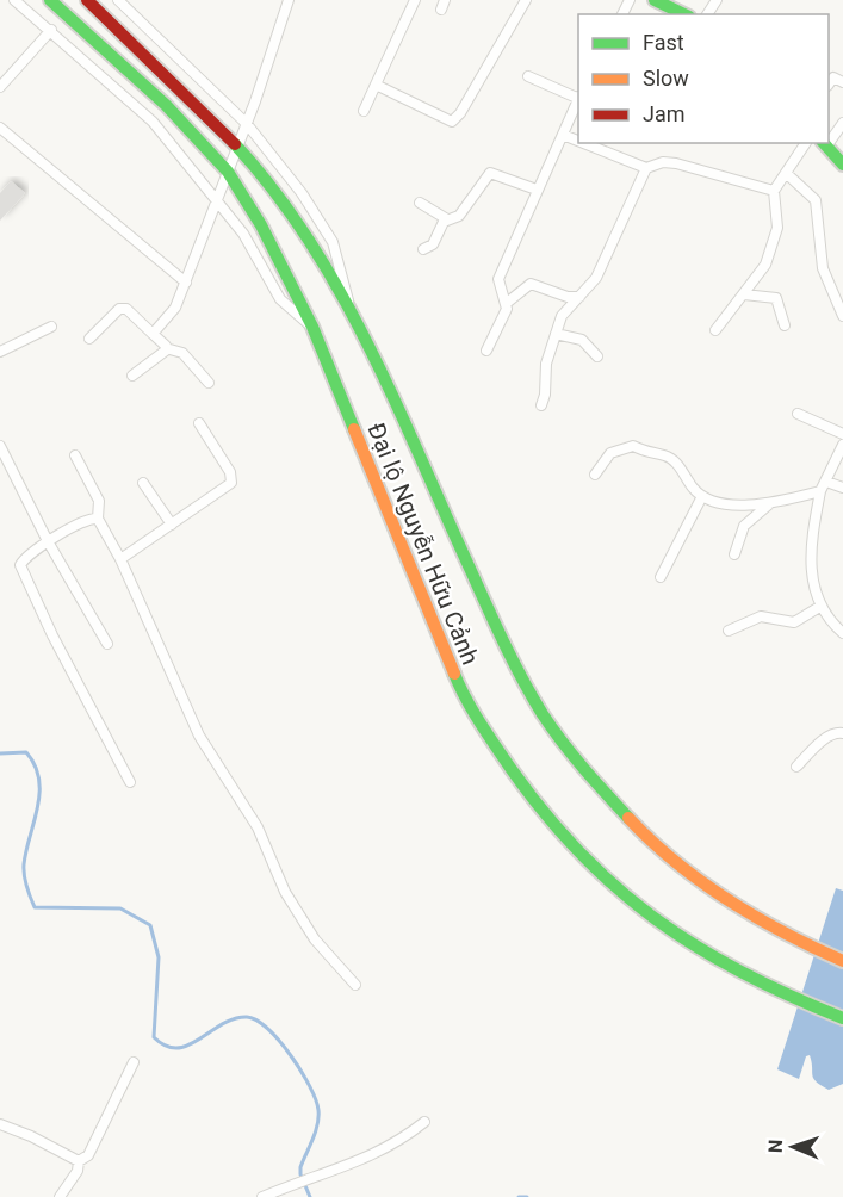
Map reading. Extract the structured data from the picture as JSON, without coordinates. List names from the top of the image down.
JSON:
{
  "streets": {
    "main road": ["Đại lộ Nguyễn Hữu Cảnh"]
  },
  "legend": ["Fast", "Slow", "Jam"],
  "north": "left"
}
